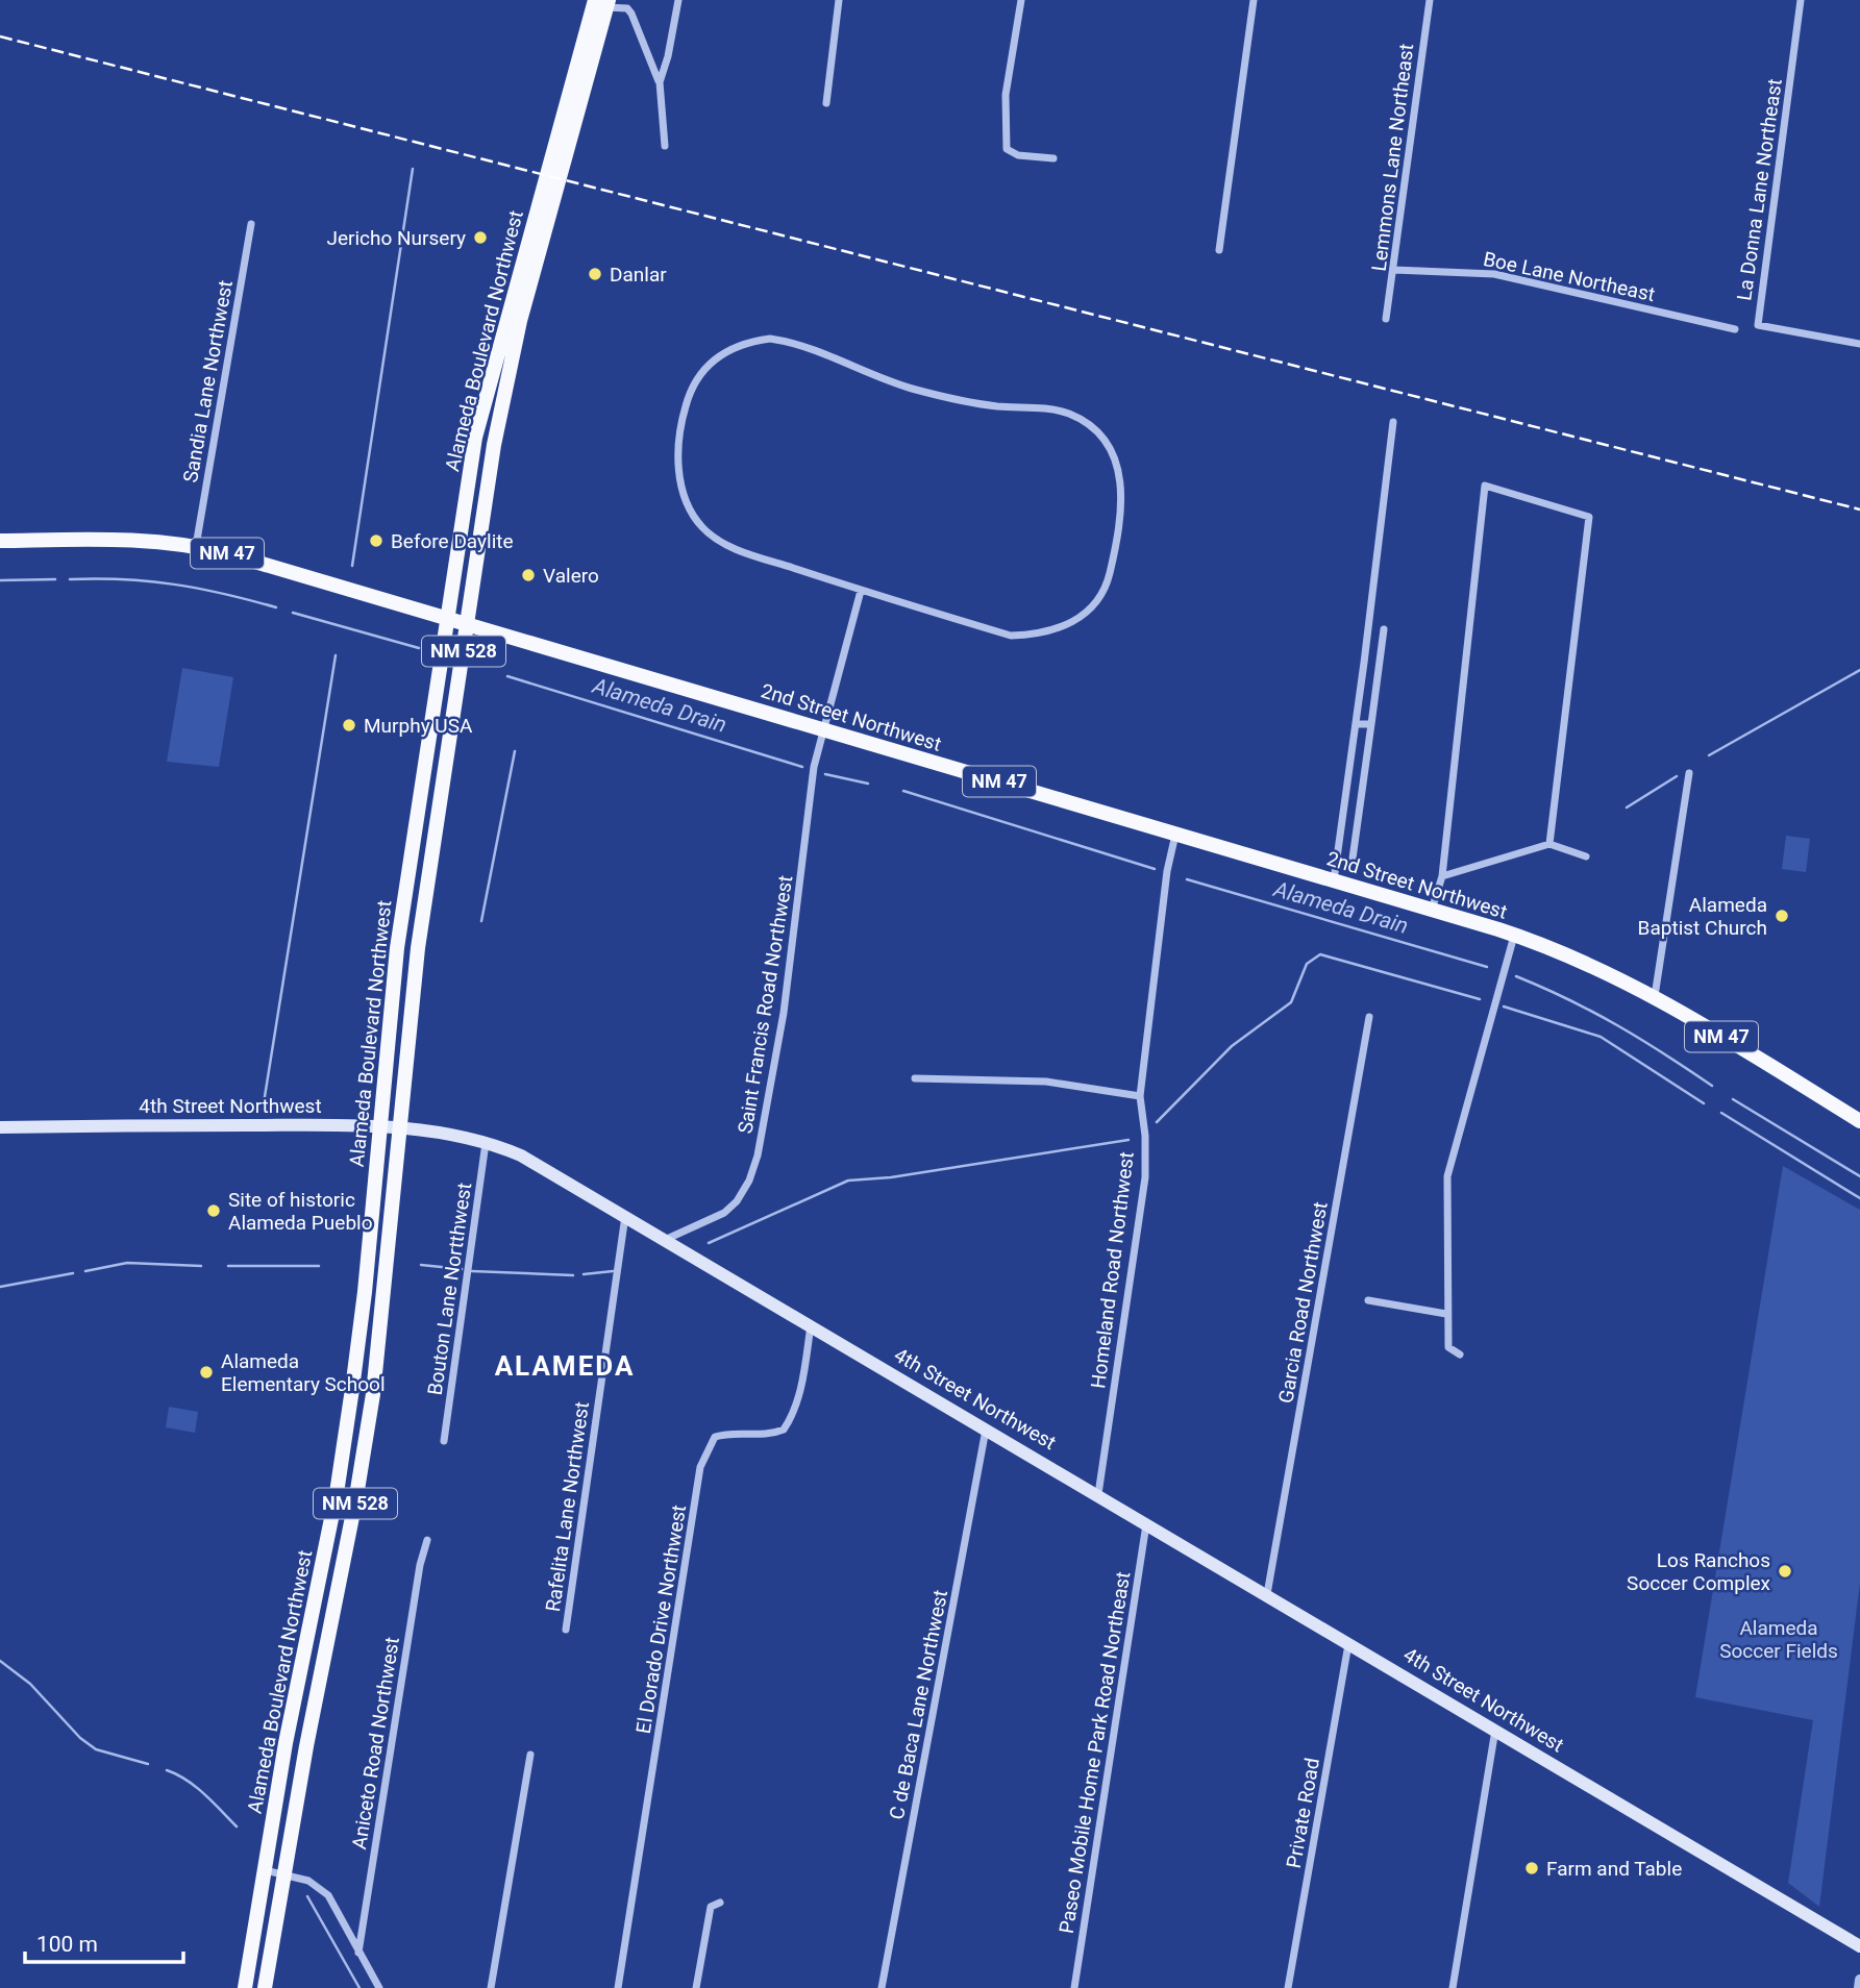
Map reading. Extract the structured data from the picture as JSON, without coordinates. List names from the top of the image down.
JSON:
{
  "streets": {
    "main road": [
      "Alameda Boulevard Northwest",
      "NM 47",
      "NM 528",
      "2nd Street Northwest",
      "4th Street Northwest"
    ],
    "street": [
      "Lemmons Lane Northeast",
      "La Donna Lane Northeast",
      "Boe Lane Northeast",
      "Sandia Lane Northwest",
      "Saint Francis Road Northwest",
      "Homeland Road Northwest",
      "Bouton Lane Nortthwest",
      "Garcia Road Northwest",
      "Rafelita Lane Northwest",
      "El Dorado Drive Northwest",
      "C de Baca Lane Northwest",
      "Aniceto Road Northwest",
      "Paseo Mobile Home Park Road Northeast",
      "Private Road"
    ]
  },
  "crossings": [
    ["Lemmons Lane Northeast", "Boe Lane Northeast"],
    ["Alameda Boulevard Northwest", "NM 528"],
    ["Alameda Boulevard Northwest", "2nd Street Northwest"],
    ["Alameda Boulevard Northwest", "4th Street Northwest"],
    ["Sandia Lane Northwest", "2nd Street Northwest"],
    ["2nd Street Northwest", "Saint Francis Road Northwest"],
    ["2nd Street Northwest", "Homeland Road Northwest"],
    ["Saint Francis Road Northwest", "4th Street Northwest"],
    ["4th Street Northwest", "Homeland Road Northwest"],
    ["4th Street Northwest", "Bouton Lane Nortthwest"],
    ["4th Street Northwest", "Garcia Road Northwest"],
    ["4th Street Northwest", "Rafelita Lane Northwest"],
    ["4th Street Northwest", "El Dorado Drive Northwest"],
    ["4th Street Northwest", "C de Baca Lane Northwest"],
    ["4th Street Northwest", "Paseo Mobile Home Park Road Northeast"],
    ["4th Street Northwest", "Private Road"]
  ],
  "districts": ["ALAMEDA"],
  "water": ["Alameda Drain"],
  "parks": ["Alameda Soccer Fields"],
  "places": [
    "Jericho Nursery",
    "Danlar",
    "Before Daylite",
    "Valero",
    "Murphy USA",
    "Alameda Baptist Church",
    "Site of historic Alameda Pueblo",
    "Alameda Elementary School",
    "Los Ranchos Soccer Complex",
    "Farm and Table"
  ],
  "scale_bar": "100 m"
}
